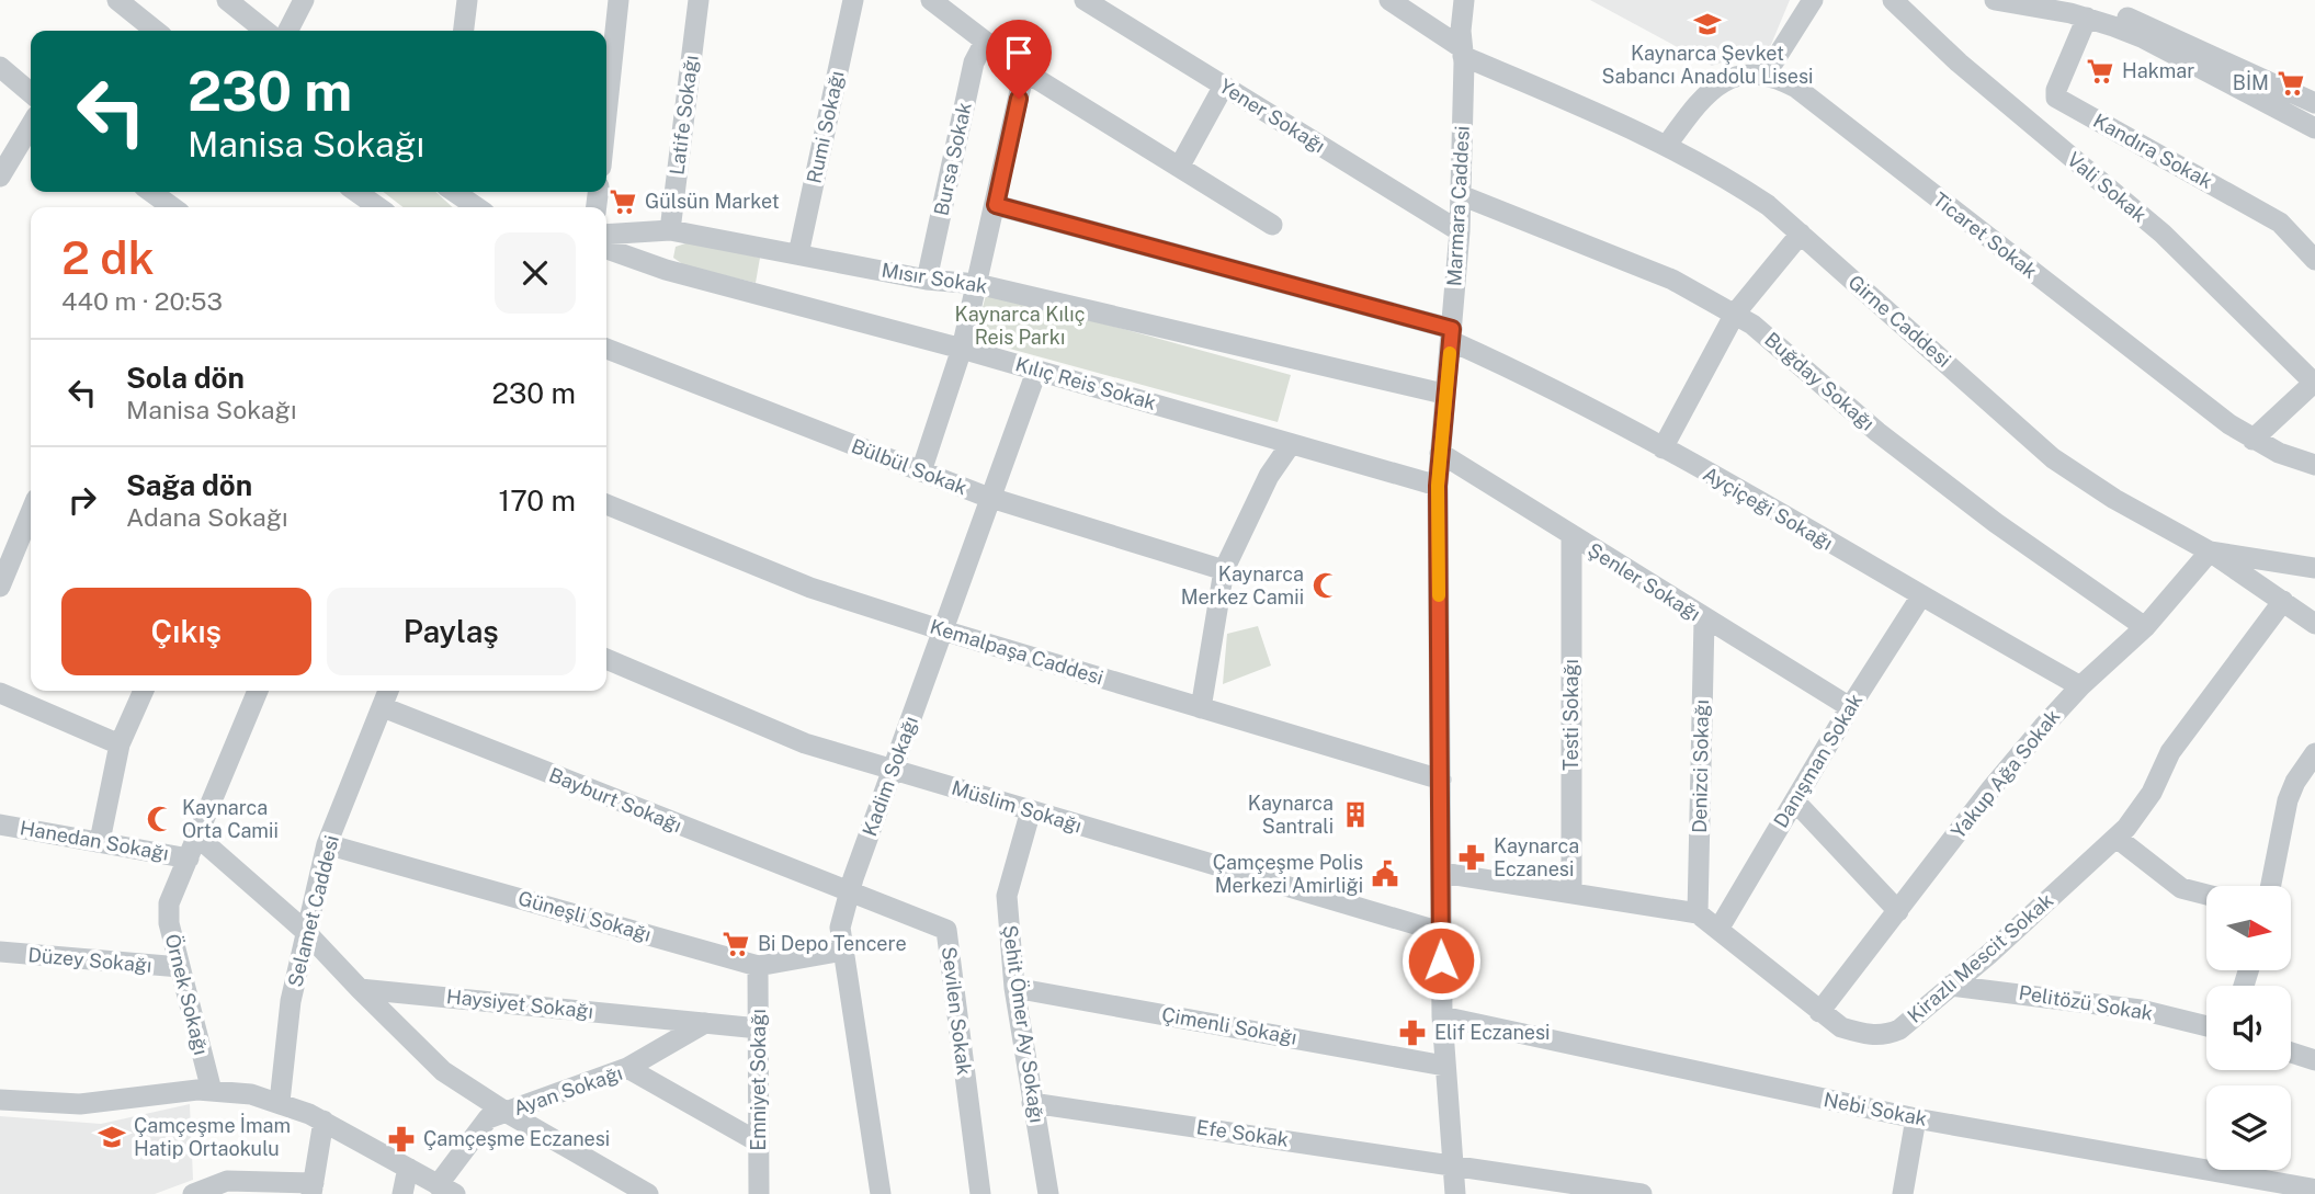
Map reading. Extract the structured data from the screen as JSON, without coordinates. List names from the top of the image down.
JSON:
{
  "streets": {
    "street": [
      "Latife Sokağı",
      "Yener Sokağı",
      "Rumi Sokağı",
      "Kandıra Sokak",
      "Bursa Sokak",
      "Vali Sokak",
      "Marmara Caddesi",
      "Ticaret Sokak",
      "Mısır Sokak",
      "Girne Caddesi",
      "Buğday Sokağı",
      "Kılıç Reis Sokak",
      "Bülbül Sokak",
      "Ayçiçeği Sokağı",
      "Şenler Sokağı",
      "Kemalpaşa Caddesi",
      "Testi Sokağı",
      "Danışman Sokak",
      "Denizci Sokağı",
      "Yakup Ağa Sokak",
      "Kadim Sokağı",
      "Bayburt Sokağı",
      "Müslim Sokağı",
      "Hanedan Sokağı",
      "Selamet Caddesi",
      "Güneşli Sokağı",
      "Kirazlı Mescit Sokak",
      "Düzey Sokağı",
      "Örnek Sokağı",
      "Pelitözü Sokak",
      "Haysiyet Sokağı",
      "Sevilen Sokak",
      "Şehit Ömer Ay Sokağı",
      "Çimenli Sokağı",
      "Emniyet Sokağı",
      "Ayan Sokağı",
      "Nebi Sokak",
      "Efe Sokak"
    ]
  },
  "crossings": [
    ["Latife Sokağı", "Mısır Sokak"],
    ["Yener Sokağı", "Marmara Caddesi"],
    ["Rumi Sokağı", "Mısır Sokak"],
    ["Bursa Sokak", "Mısır Sokak"],
    ["Marmara Caddesi", "Mısır Sokak"],
    ["Marmara Caddesi", "Girne Caddesi"],
    ["Marmara Caddesi", "Buğday Sokağı"],
    ["Marmara Caddesi", "Kılıç Reis Sokak"],
    ["Marmara Caddesi", "Ayçiçeği Sokağı"],
    ["Marmara Caddesi", "Şenler Sokağı"],
    ["Marmara Caddesi", "Kemalpaşa Caddesi"],
    ["Marmara Caddesi", "Müslim Sokağı"],
    ["Marmara Caddesi", "Kirazlı Mescit Sokak"],
    ["Marmara Caddesi", "Çimenli Sokağı"],
    ["Marmara Caddesi", "Nebi Sokak"],
    ["Marmara Caddesi", "Efe Sokak"],
    ["Ticaret Sokak", "Girne Caddesi"],
    ["Girne Caddesi", "Yakup Ağa Sokak"],
    ["Girne Caddesi", "Kirazlı Mescit Sokak"],
    ["Buğday Sokağı", "Yakup Ağa Sokak"],
    ["Kılıç Reis Sokak", "Kadim Sokağı"],
    ["Bülbül Sokak", "Kadim Sokağı"],
    ["Ayçiçeği Sokağı", "Danışman Sokak"],
    ["Ayçiçeği Sokağı", "Yakup Ağa Sokak"],
    ["Şenler Sokağı", "Testi Sokağı"],
    ["Şenler Sokağı", "Danışman Sokak"],
    ["Şenler Sokağı", "Denizci Sokağı"],
    ["Kemalpaşa Caddesi", "Kadim Sokağı"],
    ["Testi Sokağı", "Kirazlı Mescit Sokak"],
    ["Danışman Sokak", "Kirazlı Mescit Sokak"],
    ["Denizci Sokağı", "Kirazlı Mescit Sokak"],
    ["Yakup Ağa Sokak", "Kirazlı Mescit Sokak"],
    ["Kadim Sokağı", "Bayburt Sokağı"],
    ["Kadim Sokağı", "Müslim Sokağı"],
    ["Kadim Sokağı", "Güneşli Sokağı"],
    ["Kadim Sokağı", "Sevilen Sokak"],
    ["Bayburt Sokağı", "Selamet Caddesi"],
    ["Bayburt Sokağı", "Sevilen Sokak"],
    ["Müslim Sokağı", "Şehit Ömer Ay Sokağı"],
    ["Hanedan Sokağı", "Örnek Sokağı"],
    ["Selamet Caddesi", "Güneşli Sokağı"],
    ["Güneşli Sokağı", "Emniyet Sokağı"],
    ["Kirazlı Mescit Sokak", "Pelitözü Sokak"],
    ["Düzey Sokağı", "Örnek Sokağı"],
    ["Haysiyet Sokağı", "Emniyet Sokağı"],
    ["Şehit Ömer Ay Sokağı", "Çimenli Sokağı"],
    ["Şehit Ömer Ay Sokağı", "Efe Sokak"],
    ["Emniyet Sokağı", "Ayan Sokağı"]
  ],
  "parks": ["Kaynarca Kılıç Reis Parkı"],
  "places": {
    "school or university": ["Kaynarca Şevket Sabancı Anadolu Lisesi", "Çamçeşme İmam Hatip Ortaokulu"],
    "supermarket": [
      "Hakmar",
      "BİM",
      "Gülsün Market",
      "Bi Depo Tencere"
    ],
    "mosque": ["Kaynarca Merkez Camii", "Kaynarca Orta Camii"],
    "building": ["Kaynarca Santrali"],
    "pharmacy": ["Kaynarca Eczanesi", "Elif Eczanesi", "Çamçeşme Eczanesi"],
    "public building": ["Çamçeşme Polis Merkezi Amirliği"]
  },
  "north": "right",
  "page": {
    "turn": ["230 m", "Manisa Sokağı"],
    "heading": ["2 dk", "440 m · 20:53"],
    "list": [
      {
        "name": "Sola dön",
        "note": "Manisa Sokağı",
        "value": "230 m"
      },
      {
        "name": "Sağa dön",
        "note": "Adana Sokağı",
        "value": "170 m"
      }
    ],
    "buttons": ["Çıkış", "Paylaş"]
  }
}
